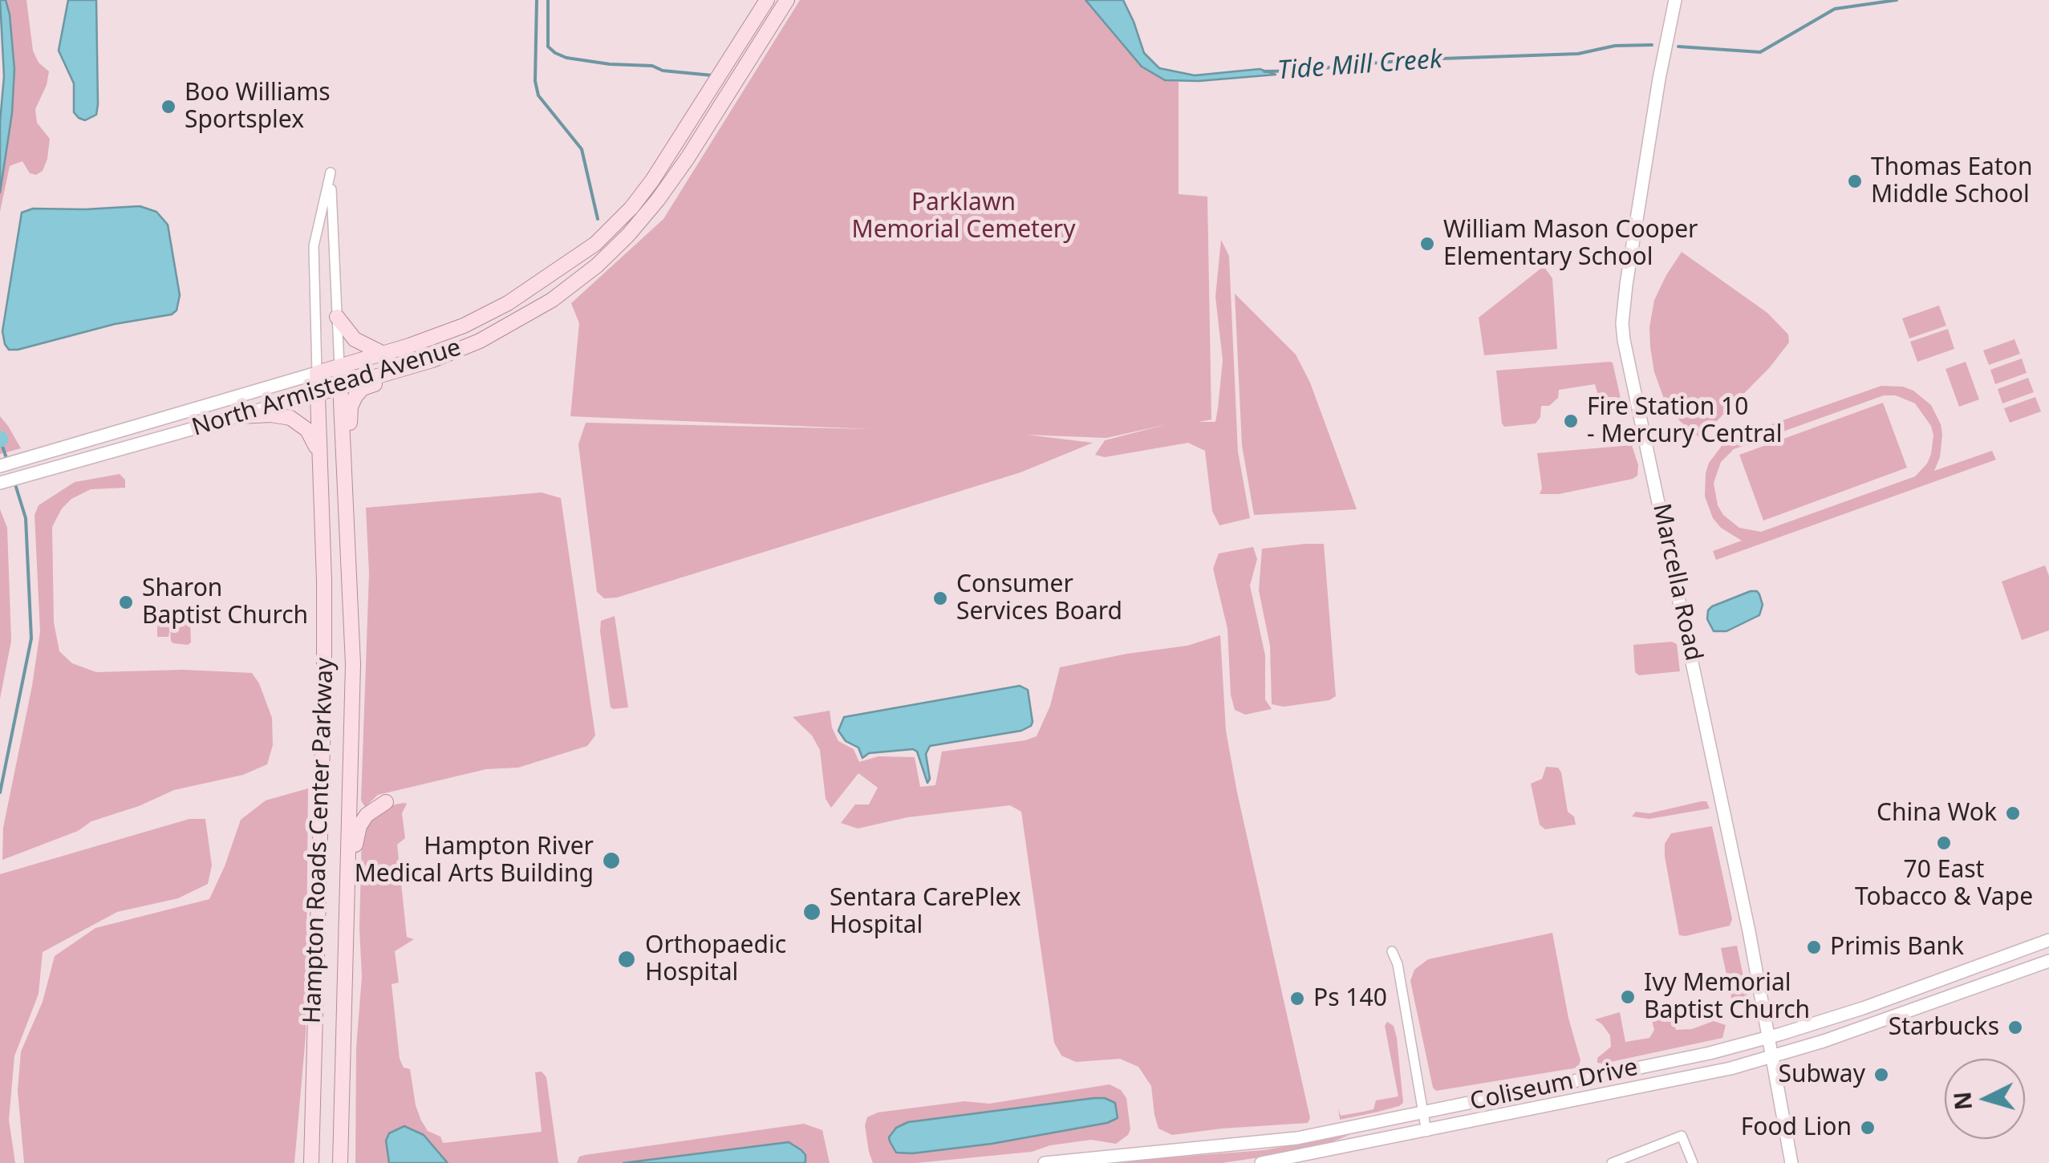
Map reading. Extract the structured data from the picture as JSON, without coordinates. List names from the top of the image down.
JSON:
{
  "streets": {
    "main road": ["North Armistead Avenue", "Hampton Roads Center Parkway"],
    "street": ["Marcella Road", "Coliseum Drive"]
  },
  "crossings": [
    ["North Armistead Avenue", "Hampton Roads Center Parkway"],
    ["Marcella Road", "Coliseum Drive"]
  ],
  "water": ["Tide Mill Creek"],
  "parks": ["Parklawn Memorial Cemetery"],
  "places": [
    "Boo Williams Sportsplex",
    "Thomas Eaton Middle School",
    "William Mason Cooper Elementary School",
    "Fire Station 10 - Mercury Central",
    "Consumer Services Board",
    "Sharon Baptist Church",
    "China Wok",
    "70 East Tobacco & Vape",
    "Hampton River Medical Arts Building",
    "Sentara CarePlex Hospital",
    "Primis Bank",
    "Orthopaedic Hospital",
    "Ivy Memorial Baptist Church",
    "Ps 140",
    "Starbucks",
    "Subway",
    "Food Lion"
  ],
  "north": "left"
}
